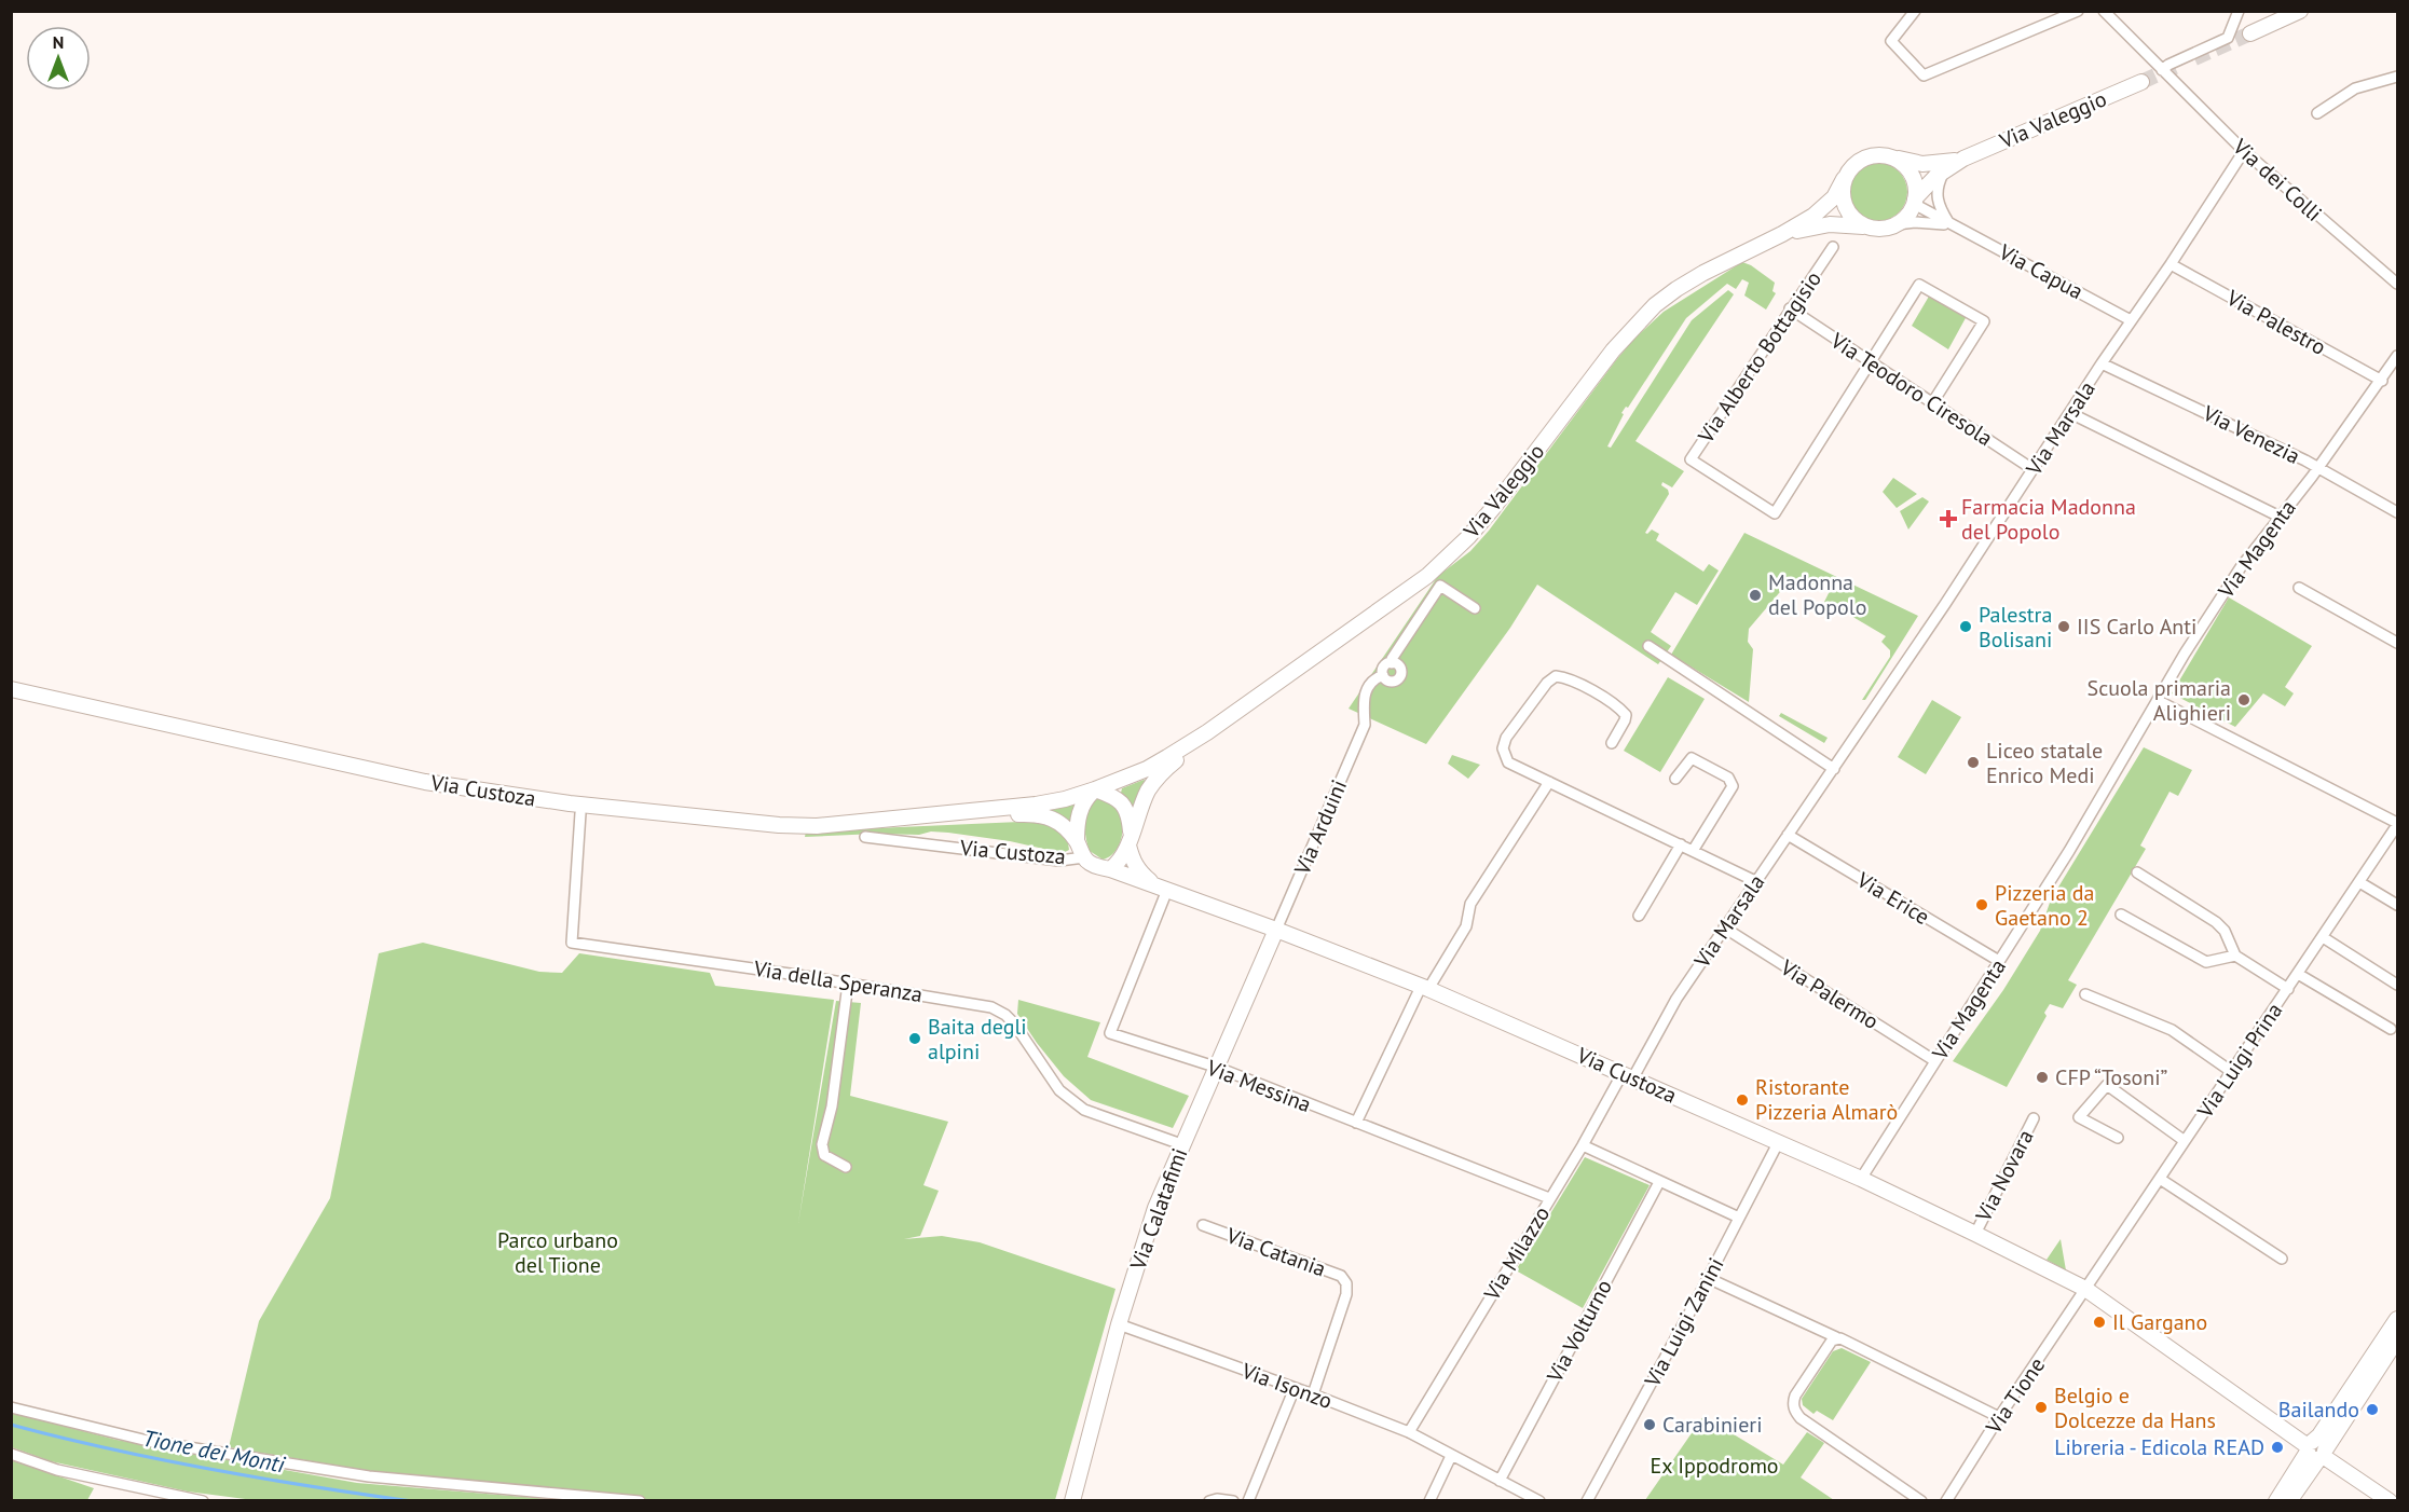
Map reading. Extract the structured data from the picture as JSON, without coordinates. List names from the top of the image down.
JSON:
{
  "streets": {
    "main road": ["Via Valeggio", "Via Custoza", "Via Calatafimi"],
    "street": [
      "Via dei Colli",
      "Via Capua",
      "Via Palestro",
      "Via Alberto Bottagisio",
      "Via Teodoro Ciresola",
      "Via Marsala",
      "Via Venezia",
      "Via Magenta",
      "Via Arduini",
      "Via Erice",
      "Via della Speranza",
      "Via Palermo",
      "Via Luigi Prina",
      "Via Messina",
      "Via Novara",
      "Via Catania",
      "Via Milazzo",
      "Via Luigi Zanini",
      "Via Volturno",
      "Via Isonzo",
      "Via Tione"
    ]
  },
  "crossings": [
    ["Via Valeggio", "Via Capua"],
    ["Via Valeggio", "Via Custoza"],
    ["Via dei Colli", "Via Marsala"],
    ["Via Capua", "Via Marsala"],
    ["Via Palestro", "Via Marsala"],
    ["Via Palestro", "Via Magenta"],
    ["Via Alberto Bottagisio", "Via Teodoro Ciresola"],
    ["Via Teodoro Ciresola", "Via Marsala"],
    ["Via Marsala", "Via Venezia"],
    ["Via Marsala", "Via Custoza"],
    ["Via Marsala", "Via Erice"],
    ["Via Marsala", "Via Palermo"],
    ["Via Marsala", "Via Milazzo"],
    ["Via Venezia", "Via Magenta"],
    ["Via Magenta", "Via Custoza"],
    ["Via Magenta", "Via Erice"],
    ["Via Magenta", "Via Palermo"],
    ["Via Custoza", "Via Arduini"],
    ["Via Custoza", "Via Luigi Prina"],
    ["Via Custoza", "Via Messina"],
    ["Via Custoza", "Via Novara"],
    ["Via Custoza", "Via Calatafimi"],
    ["Via Custoza", "Via Milazzo"],
    ["Via Custoza", "Via Luigi Zanini"],
    ["Via Custoza", "Via Tione"],
    ["Via Arduini", "Via Calatafimi"],
    ["Via della Speranza", "Via Calatafimi"],
    ["Via Luigi Prina", "Via Tione"],
    ["Via Messina", "Via Calatafimi"],
    ["Via Messina", "Via Milazzo"],
    ["Via Calatafimi", "Via Isonzo"],
    ["Via Catania", "Via Isonzo"],
    ["Via Milazzo", "Via Isonzo"],
    ["Via Volturno", "Via Isonzo"]
  ],
  "water": ["Tione dei Monti"],
  "parks": ["Parco urbano del Tione", "Ex Ippodromo"],
  "places": {
    "health": ["Farmacia Madonna del Popolo"],
    "other": [
      "Madonna del Popolo",
      "Palestra Bolisani",
      "IIS Carlo Anti",
      "Scuola primaria Alighieri",
      "Liceo statale Enrico Medi",
      "Pizzeria da Gaetano 2",
      "Baita degli alpini",
      "CFP “Tosoni”",
      "Ristorante Pizzeria Almarò",
      "Il Gargano",
      "Belgio e Dolcezze da Hans",
      "Bailando",
      "Carabinieri",
      "Libreria - Edicola READ"
    ]
  },
  "north": "top"
}
